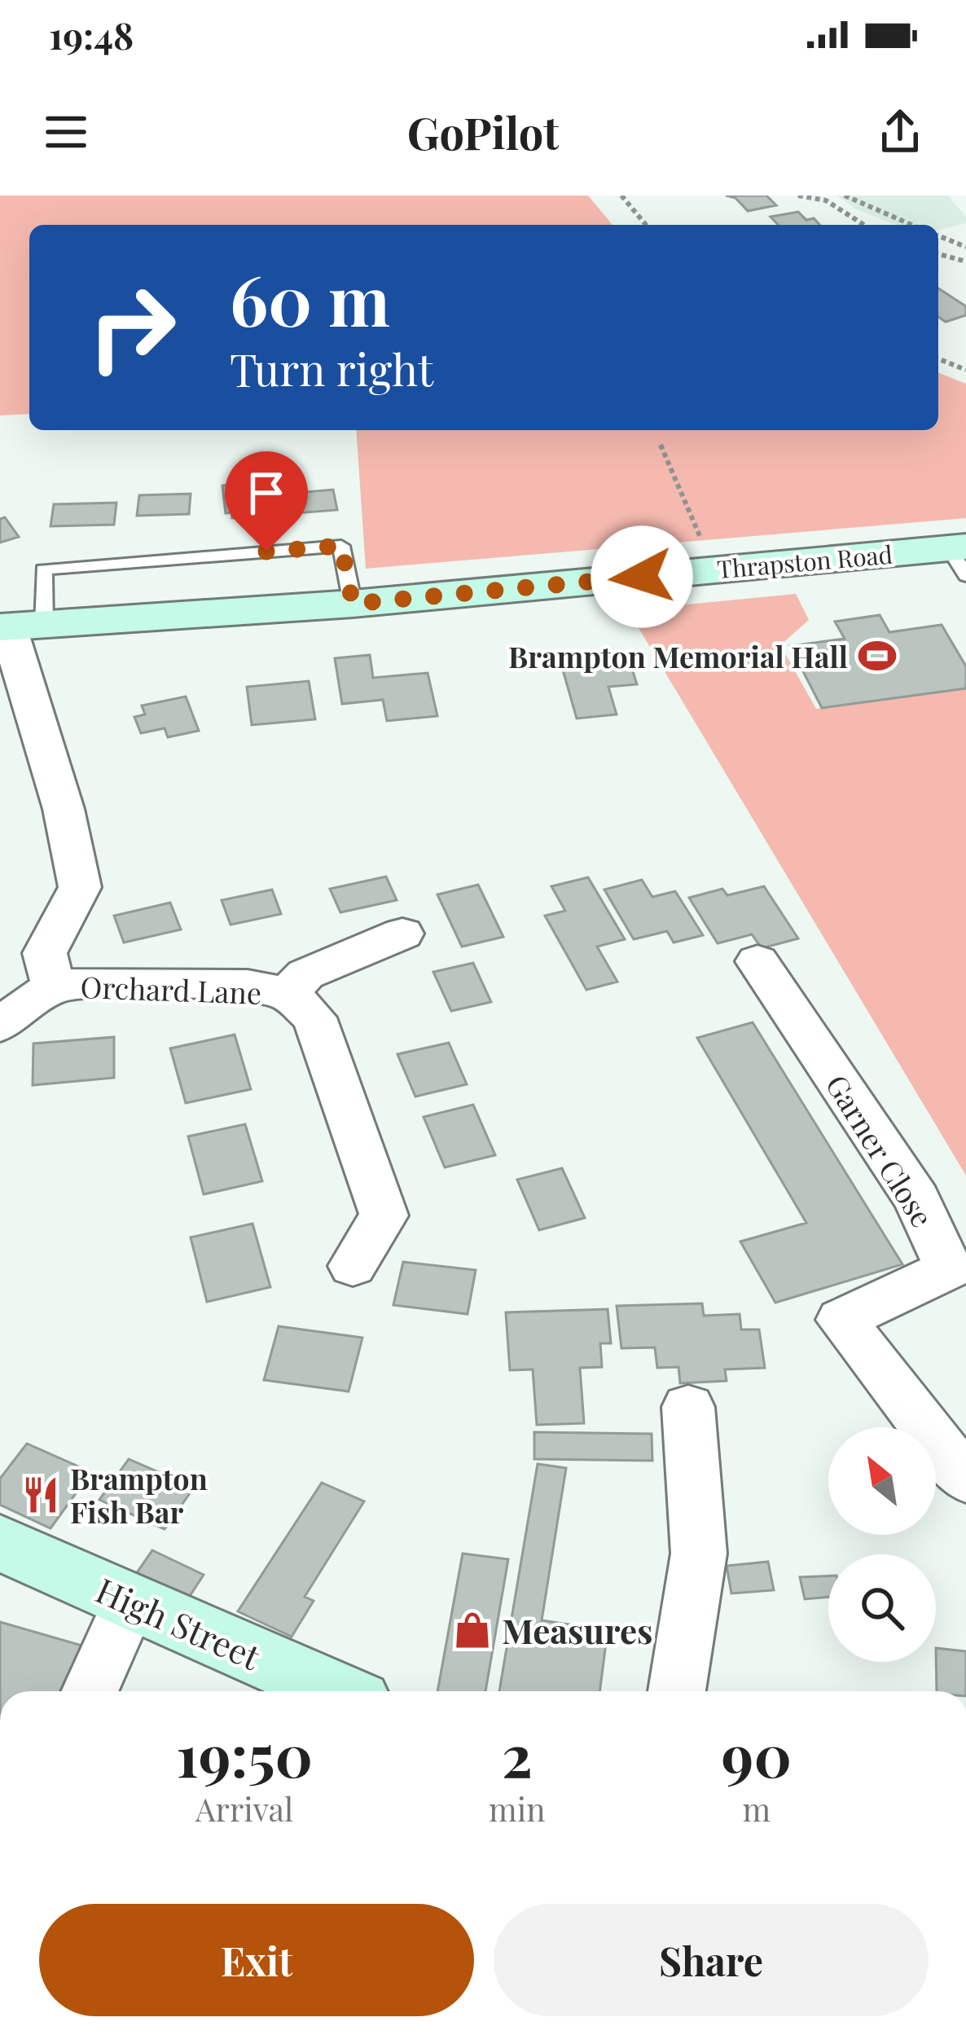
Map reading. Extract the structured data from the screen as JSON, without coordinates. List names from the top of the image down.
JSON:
{
  "streets": {
    "main road": ["Thrapston Road", "High Street"],
    "street": ["Orchard Lane", "Garner Close"]
  },
  "crossings": [
    ["Thrapston Road", "Orchard Lane"]
  ],
  "places": {
    "sports": ["Brampton Memorial Hall"],
    "restaurant": ["Brampton Fish Bar"],
    "shop": ["Measures"]
  },
  "north": "top left",
  "page": {
    "status": "19:48",
    "header": "GoPilot",
    "turn": ["60 m", "Turn right"],
    "eta": [
      "19:50",
      "Arrival",
      "2",
      "min",
      "90",
      "m"
    ],
    "buttons": ["Exit", "Share"]
  }
}
